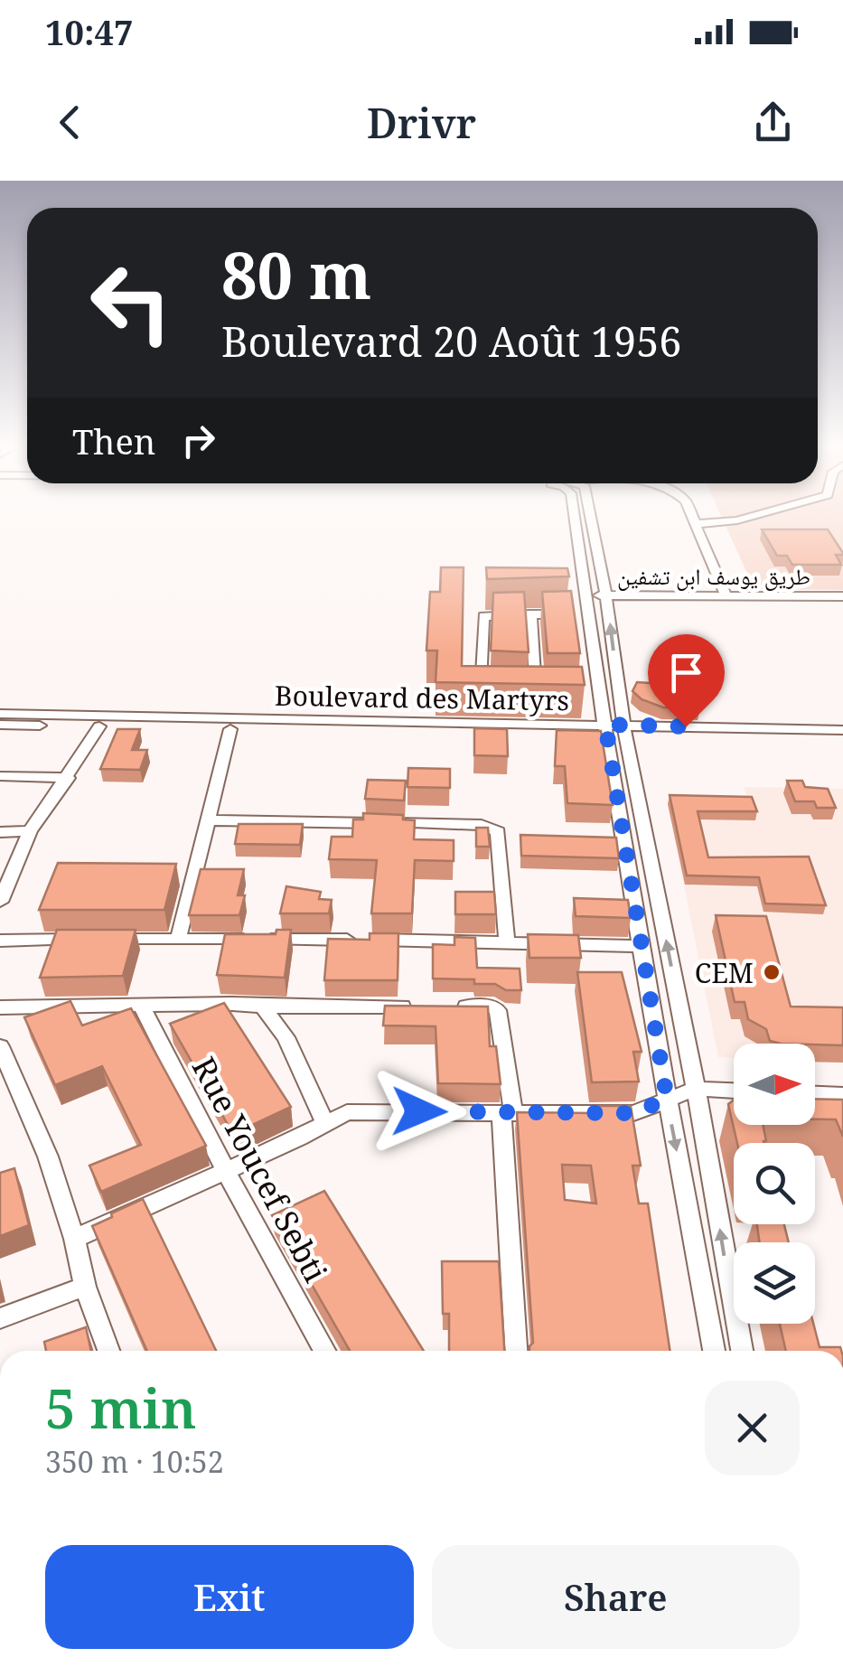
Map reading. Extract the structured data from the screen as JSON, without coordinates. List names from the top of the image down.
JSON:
{
  "streets": {
    "street": ["طريق يوسف ابن تشفين", "Boulevard des Martyrs", "Rue Youcef Sebti"]
  },
  "places": ["CEM"],
  "north": "right",
  "page": {
    "status": "10:47",
    "header": "Drivr",
    "turn": ["80 m", "Boulevard 20 Août 1956"],
    "then": "Then",
    "heading": ["5 min", "350 m · 10:52"],
    "buttons": ["Exit", "Share"]
  }
}
